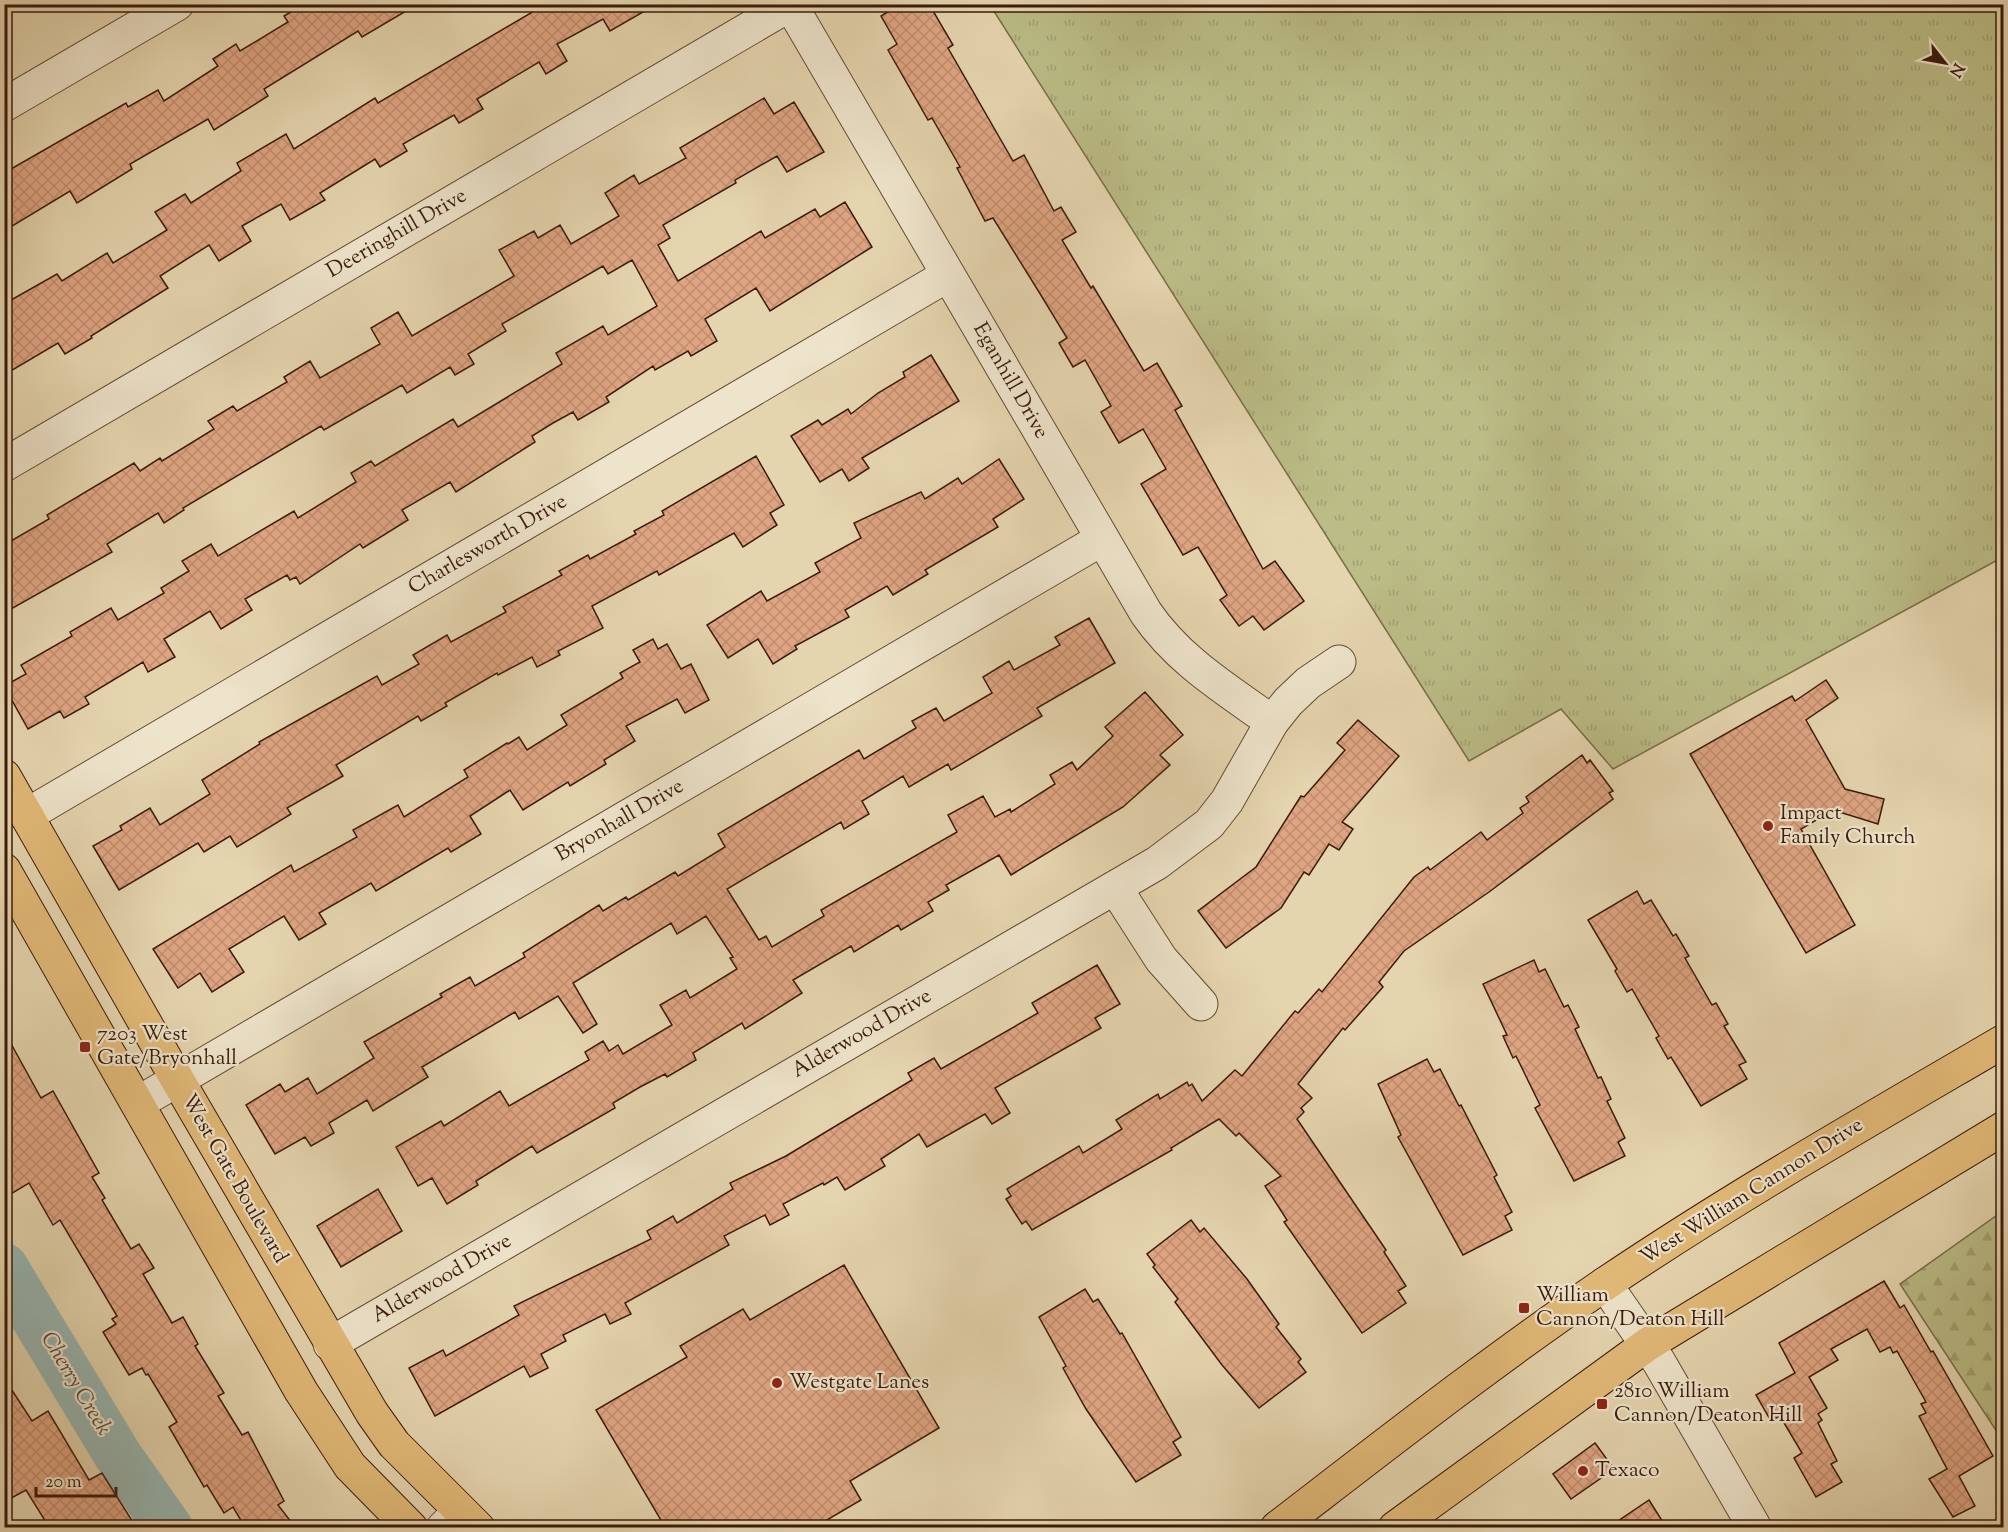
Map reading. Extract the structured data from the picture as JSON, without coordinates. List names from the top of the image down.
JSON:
{
  "streets": {
    "main road": ["West Gate Boulevard", "West William Cannon Drive"],
    "street": [
      "Deeringhill Drive",
      "Eganhill Drive",
      "Charlesworth Drive",
      "Bryonhall Drive",
      "Alderwood Drive"
    ]
  },
  "crossings": [
    ["Deeringhill Drive", "Eganhill Drive"],
    ["Eganhill Drive", "Charlesworth Drive"],
    ["Eganhill Drive", "Bryonhall Drive"],
    ["Eganhill Drive", "Alderwood Drive"],
    ["Charlesworth Drive", "West Gate Boulevard"],
    ["Bryonhall Drive", "West Gate Boulevard"],
    ["Alderwood Drive", "West Gate Boulevard"]
  ],
  "water": ["Cherry Creek"],
  "places": {
    "other": ["Impact Family Church", "Westgate Lanes", "Texaco"],
    "transit": ["7203 West Gate/Bryonhall", "William Cannon/Deaton Hill", "2810 William Cannon/Deaton Hill"]
  },
  "scale_bar": "20 m",
  "north": "bottom right"
}
